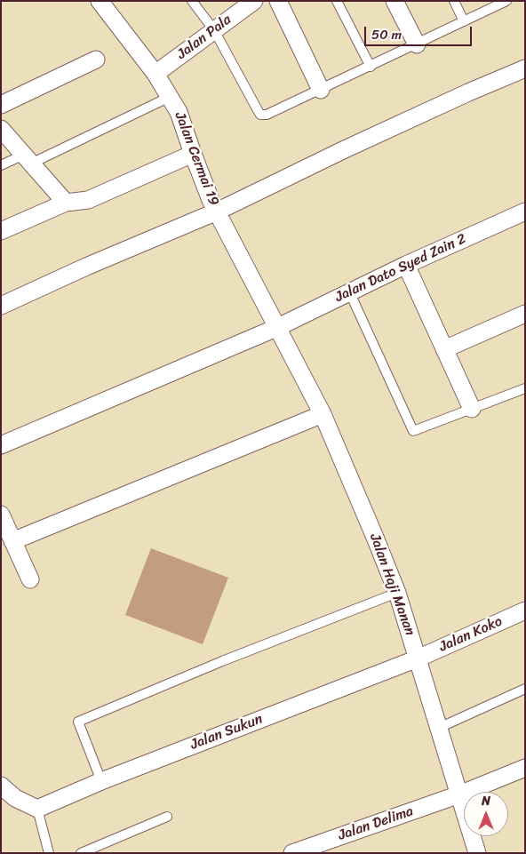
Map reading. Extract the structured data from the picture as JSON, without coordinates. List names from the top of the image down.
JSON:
{
  "streets": {
    "street": [
      "Jalan Pala",
      "Jalan Cermai 19",
      "Jalan Dato Syed Zain 2",
      "Jalan Haji Manan",
      "Jalan Koko",
      "Jalan Sukun",
      "Jalan Delima"
    ]
  },
  "crossings": [
    ["Jalan Pala", "Jalan Cermai 19"],
    ["Jalan Cermai 19", "Jalan Dato Syed Zain 2"],
    ["Jalan Cermai 19", "Jalan Haji Manan"],
    ["Jalan Dato Syed Zain 2", "Jalan Haji Manan"],
    ["Jalan Haji Manan", "Jalan Koko"],
    ["Jalan Haji Manan", "Jalan Sukun"],
    ["Jalan Haji Manan", "Jalan Delima"],
    ["Jalan Koko", "Jalan Sukun"]
  ],
  "scale_bar": "50 m",
  "north": "top"
}
